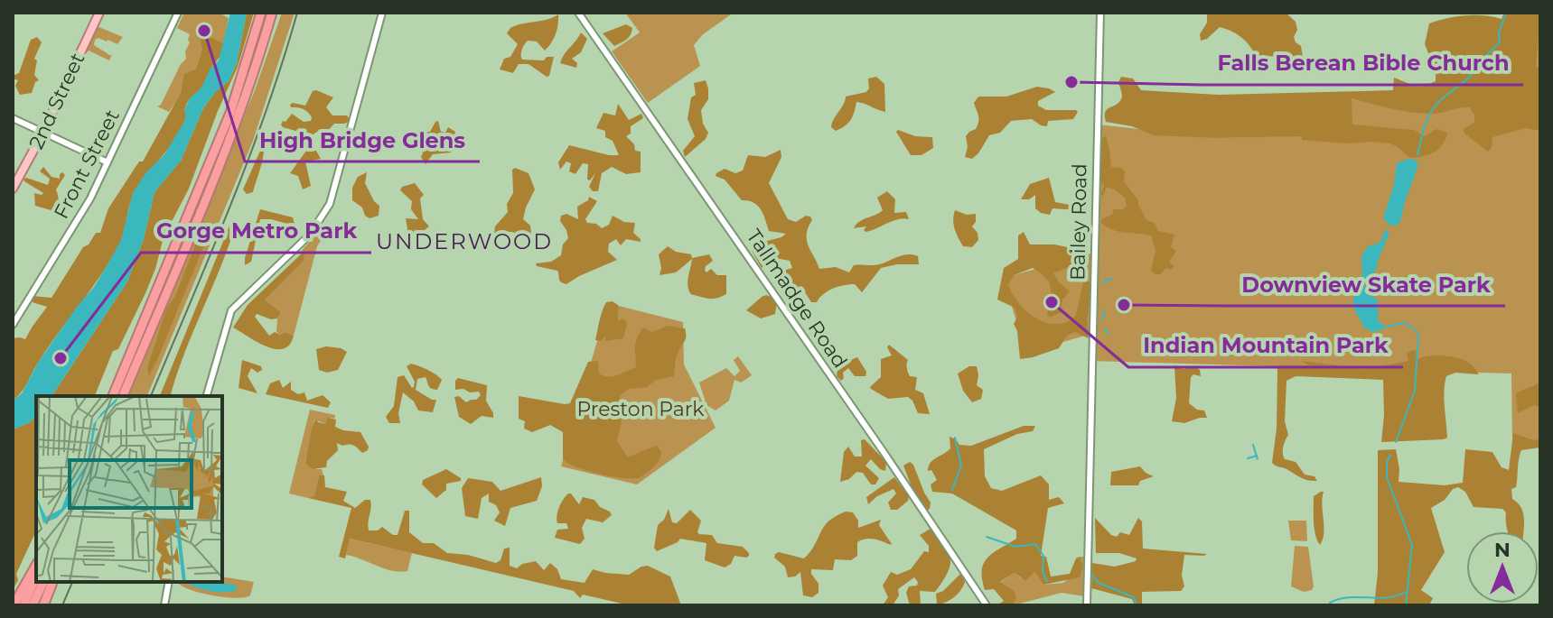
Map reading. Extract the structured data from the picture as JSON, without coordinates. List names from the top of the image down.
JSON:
{
  "streets": {
    "main road": ["2nd Street"],
    "street": ["Front Street", "Bailey Road", "Tallmadge Road"]
  },
  "districts": ["UNDERWOOD"],
  "parks": ["Preston Park"],
  "places": [
    "High Bridge Glens",
    "Falls Berean Bible Church",
    "Indian Mountain Park",
    "Downview Skate Park",
    "Gorge Metro Park"
  ],
  "north": "top"
}
